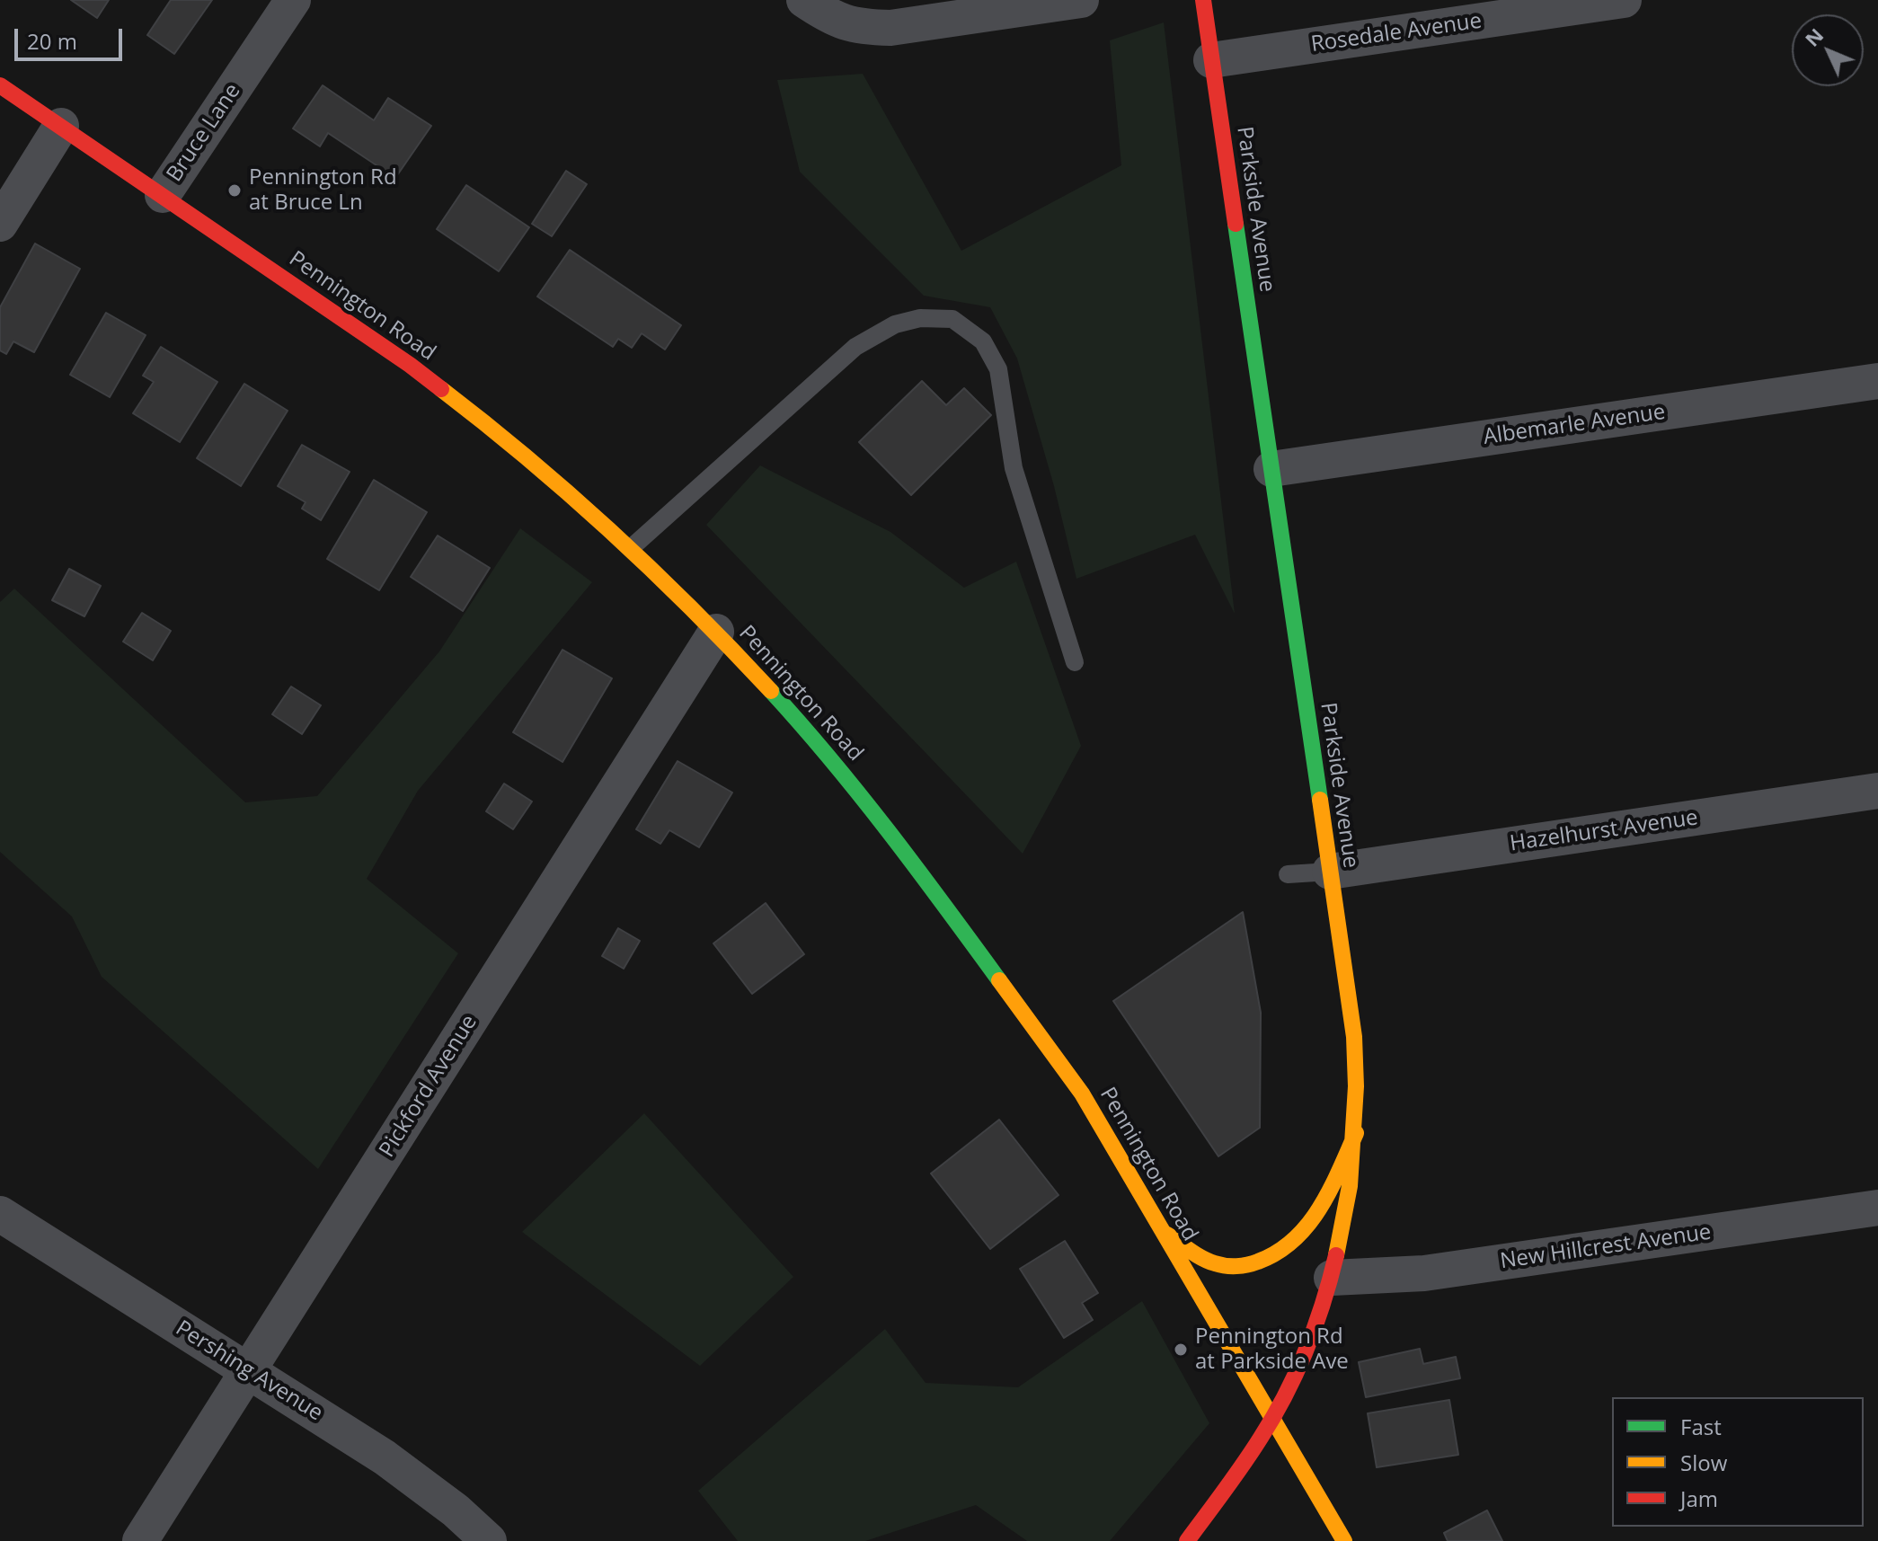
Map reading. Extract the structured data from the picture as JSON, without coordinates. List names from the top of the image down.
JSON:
{
  "streets": {
    "main road": ["Parkside Avenue", "Pennington Road"],
    "street": [
      "Rosedale Avenue",
      "Bruce Lane",
      "Albemarle Avenue",
      "Hazelhurst Avenue",
      "Pickford Avenue",
      "New Hillcrest Avenue",
      "Pershing Avenue"
    ]
  },
  "crossings": [
    ["Rosedale Avenue", "Parkside Avenue"],
    ["Bruce Lane", "Pennington Road"],
    ["Parkside Avenue", "Pennington Road"],
    ["Parkside Avenue", "Albemarle Avenue"],
    ["Parkside Avenue", "Hazelhurst Avenue"],
    ["Parkside Avenue", "New Hillcrest Avenue"],
    ["Pennington Road", "Pickford Avenue"],
    ["Pickford Avenue", "Pershing Avenue"]
  ],
  "places": ["Pennington Rd at Bruce Ln", "Pennington Rd at Parkside Ave"],
  "legend": ["Fast", "Slow", "Jam"],
  "scale_bar": "20 m",
  "north": "top left"
}
